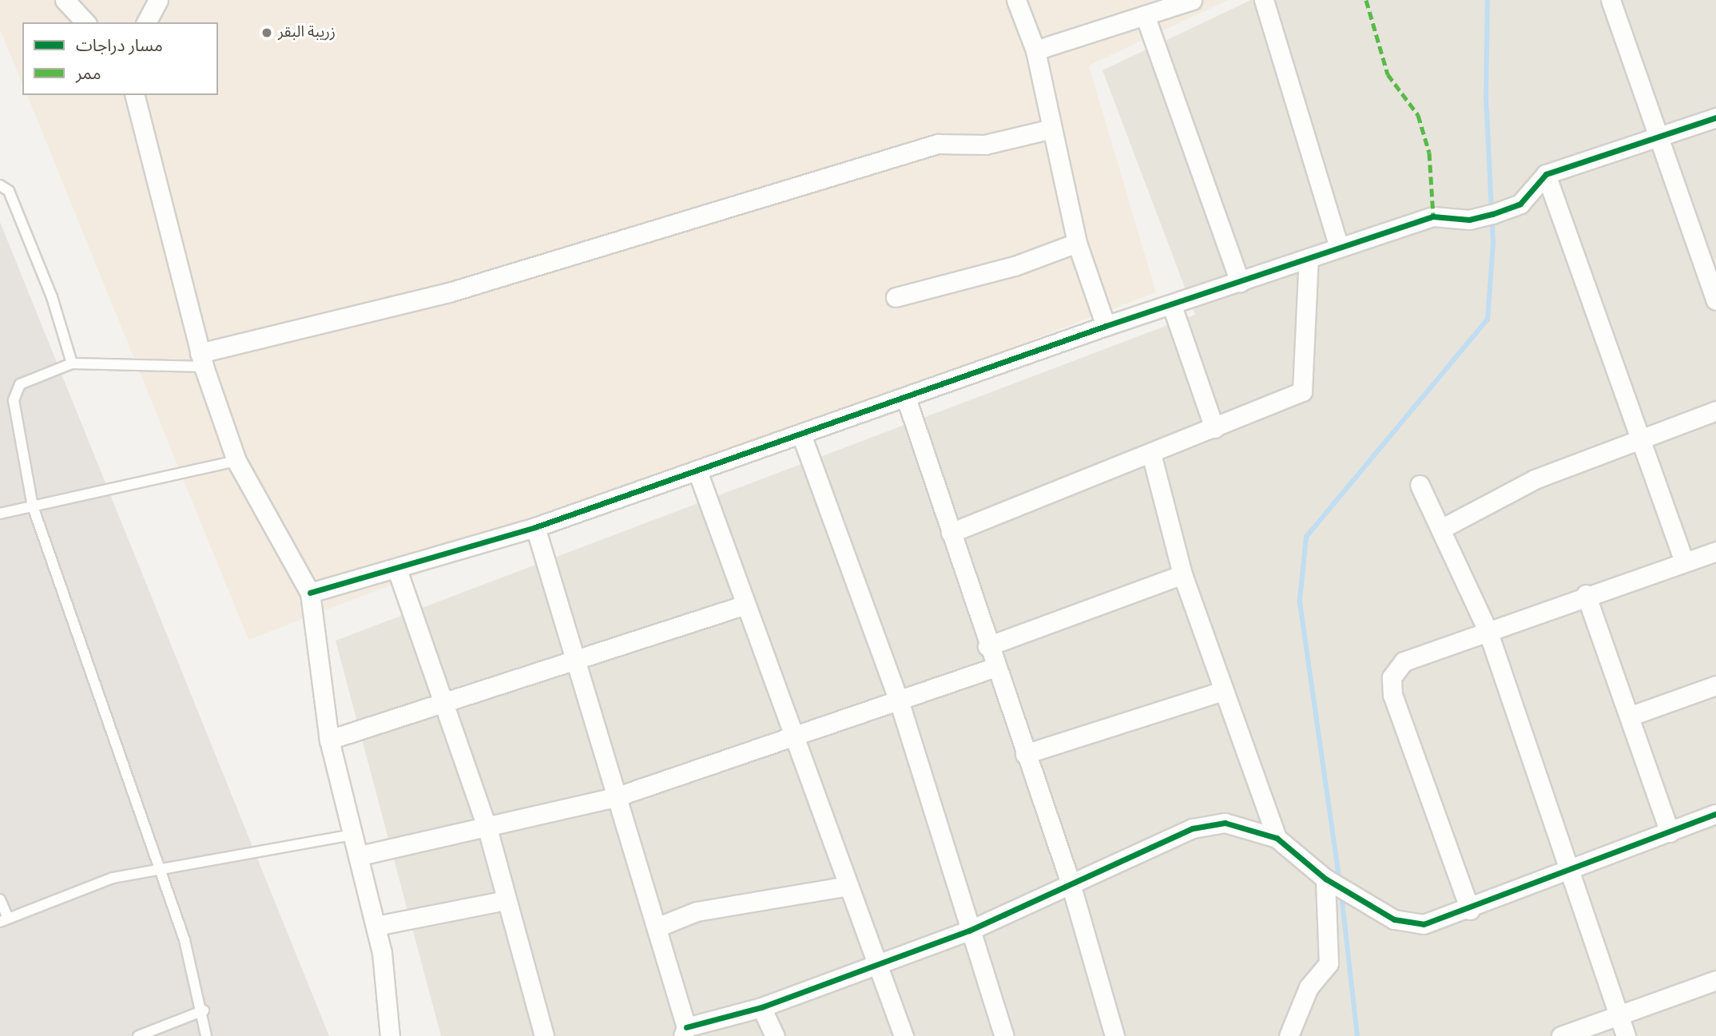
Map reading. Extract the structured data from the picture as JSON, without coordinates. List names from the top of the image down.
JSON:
{
  "places": ["زريبة البقر"],
  "legend": ["مسار دراجات", "ممر"]
}
